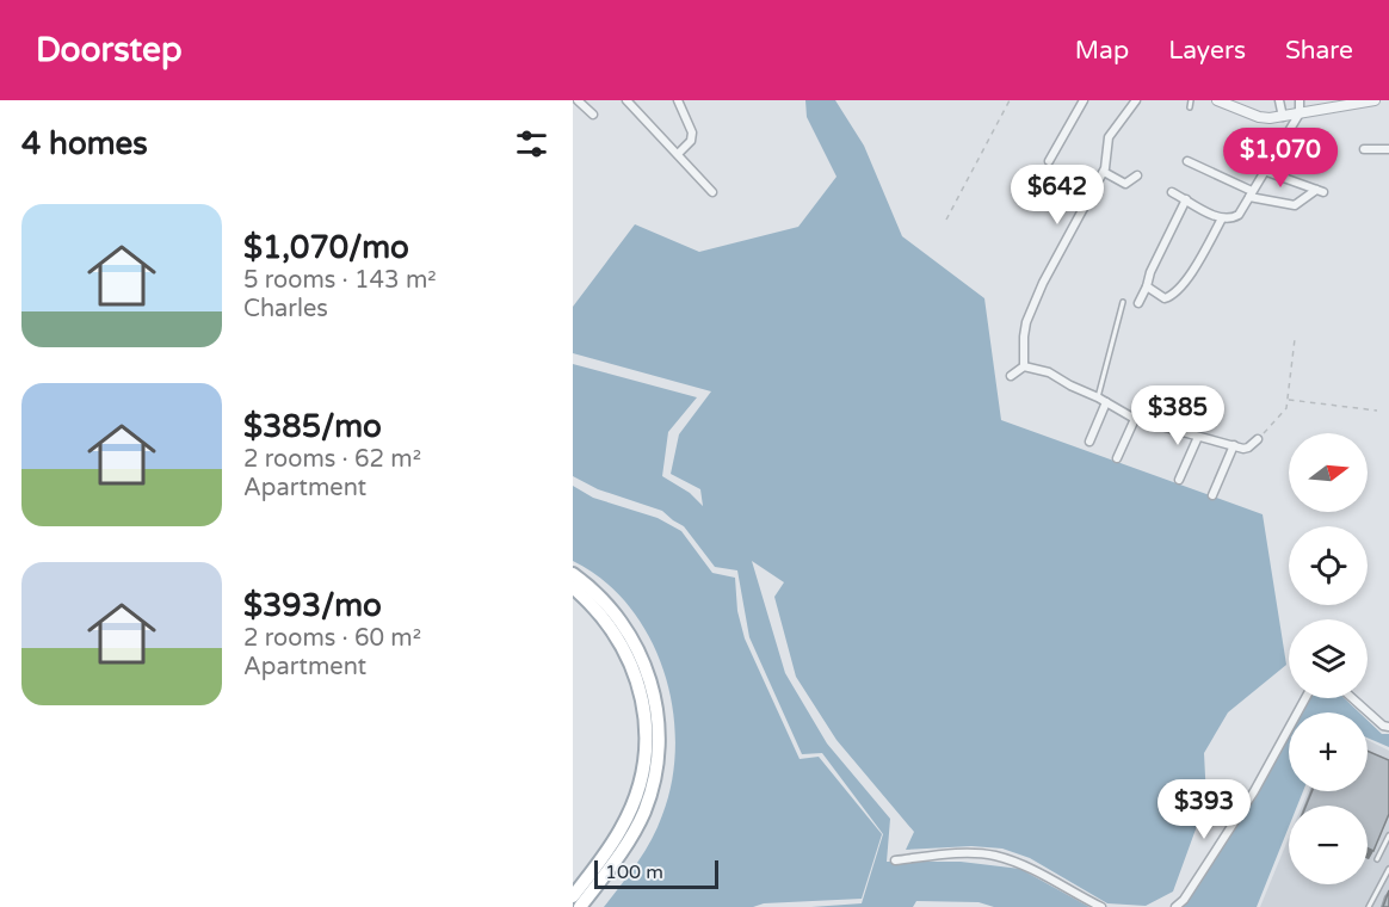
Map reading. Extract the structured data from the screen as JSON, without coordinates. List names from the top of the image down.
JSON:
{
  "scale_bar": "100 m",
  "north": "right",
  "page": {
    "header": "Doorstep",
    "nav": ["Map", "Layers", "Share"],
    "heading": "4 homes",
    "price": [
      "$1,070",
      "$642",
      "$385",
      "$393"
    ],
    "list": [
      {
        "name": "$1,070/mo",
        "note": "5 rooms · 143 m² · Charles"
      },
      {
        "name": "$385/mo",
        "note": "2 rooms · 62 m² · Apartment"
      },
      {
        "name": "$393/mo",
        "note": "2 rooms · 60 m² · Apartment"
      }
    ],
    "map_buttons": ["+", "−"],
    "scale": "100 m"
  }
}
